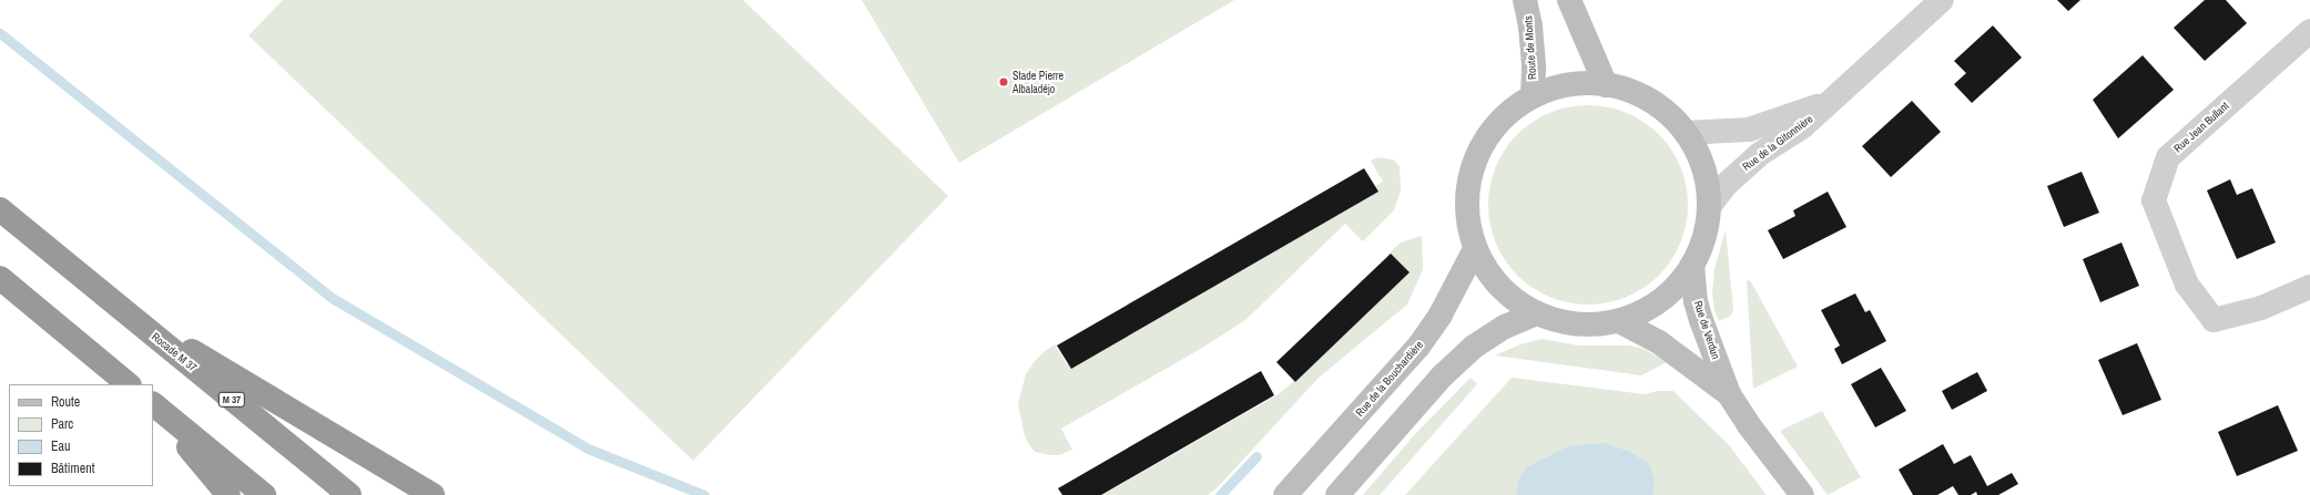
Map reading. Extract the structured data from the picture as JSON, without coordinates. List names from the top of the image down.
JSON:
{
  "streets": {
    "highway": ["Rocade M 37", "M 37"],
    "main road": ["Route de Monts", "Rue de Verdun", "Rue de la Bouchardière"],
    "street": ["Rue Jean Bullant", "Rue de la Gitonnière"]
  },
  "places": ["Stade Pierre Albaladéjo"],
  "legend": [
    "Route",
    "Parc",
    "Eau",
    "Bâtiment"
  ]
}
